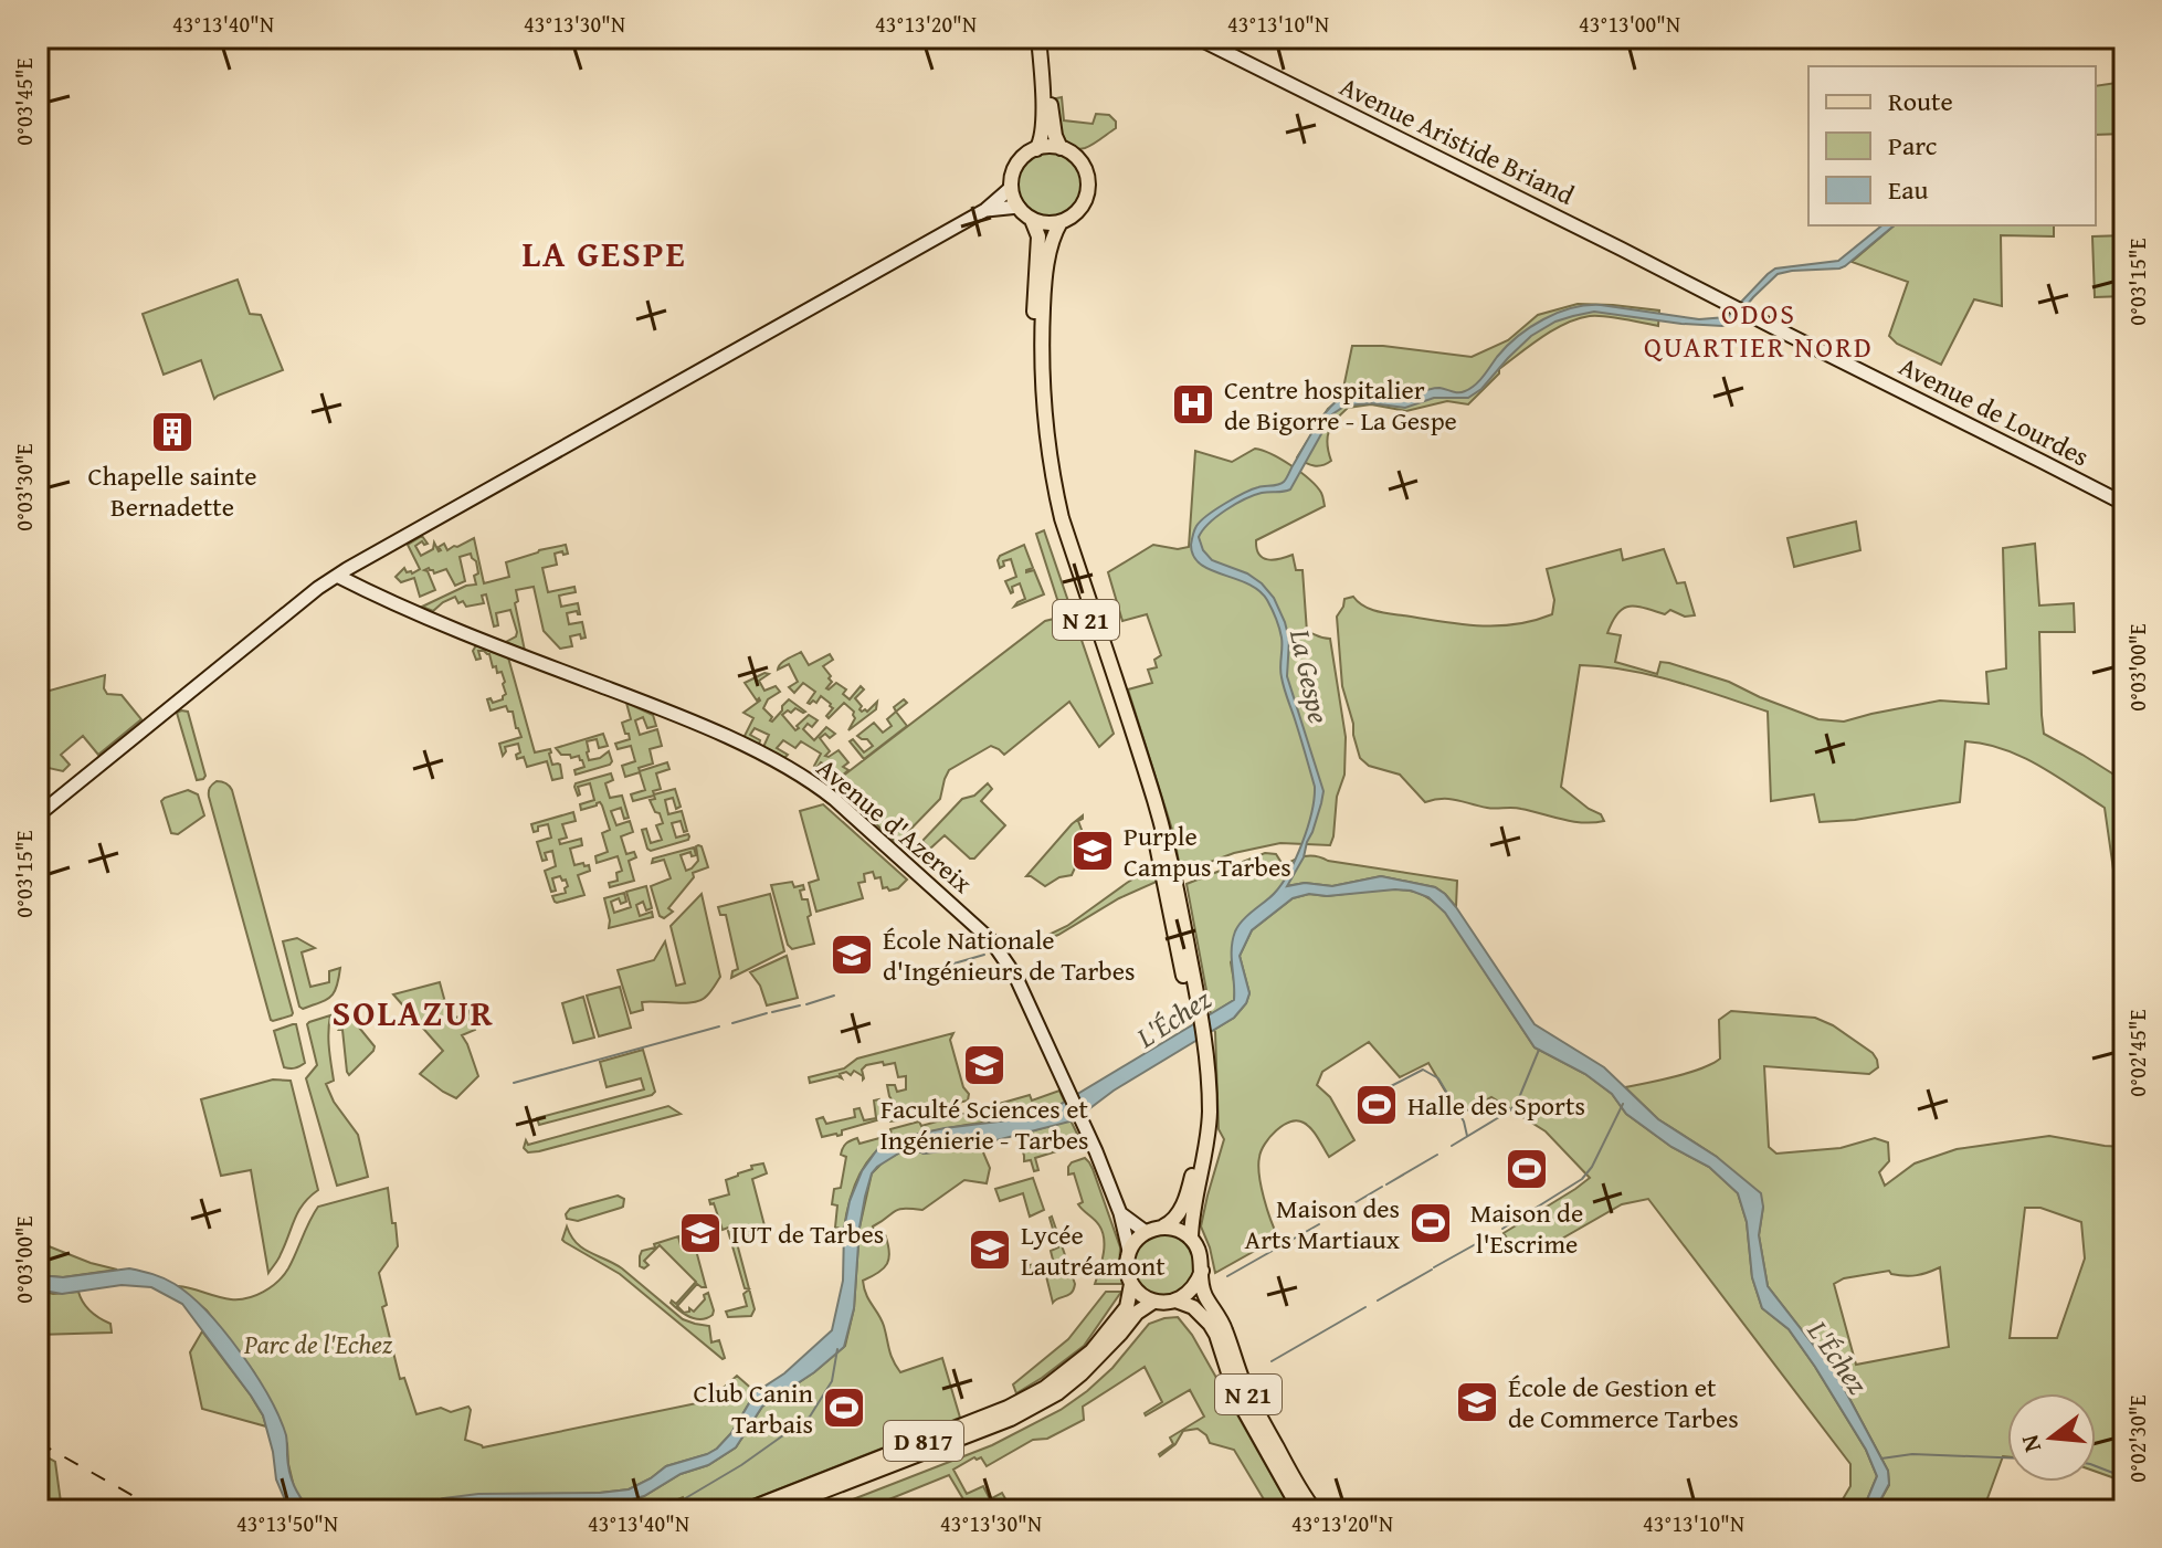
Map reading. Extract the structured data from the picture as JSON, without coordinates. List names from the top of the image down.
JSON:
{
  "streets": {
    "main road": [
      "Avenue Aristide Briand",
      "Avenue de Lourdes",
      "N 21",
      "Avenue d'Azereix",
      "D 817"
    ]
  },
  "crossings": [
    ["Avenue Aristide Briand", "Avenue de Lourdes"],
    ["N 21", "Avenue d'Azereix"],
    ["N 21", "D 817"],
    ["Avenue d'Azereix", "D 817"]
  ],
  "districts": ["LA GESPE", "ODOS QUARTIER NORD", "SOLAZUR"],
  "water": ["La Gespe", "L'Échez"],
  "parks": ["Parc de l'Echez"],
  "places": {
    "hospital": ["Centre hospitalier de Bigorre - La Gespe"],
    "building": ["Chapelle sainte Bernadette"],
    "school or university": [
      "Purple Campus Tarbes",
      "École Nationale d'Ingénieurs de Tarbes",
      "Faculté Sciences et Ingénierie - Tarbes",
      "IUT de Tarbes",
      "Lycée Lautréamont",
      "École de Gestion et de Commerce Tarbes"
    ],
    "sports": [
      "Halle des Sports",
      "Maison de l'Escrime",
      "Maison des Arts Martiaux",
      "Club Canin Tarbais"
    ]
  },
  "legend": ["Route", "Parc", "Eau"],
  "north": "left",
  "coordinates": [
    "43°13'40\"N",
    "43°13'30\"N",
    "43°13'20\"N",
    "43°13'10\"N",
    "43°13'00\"N",
    "0°03'45\"E",
    "0°03'15\"E",
    "0°03'30\"E",
    "0°03'00\"E",
    "0°02'45\"E",
    "0°02'30\"E",
    "43°13'50\"N"
  ]
}
